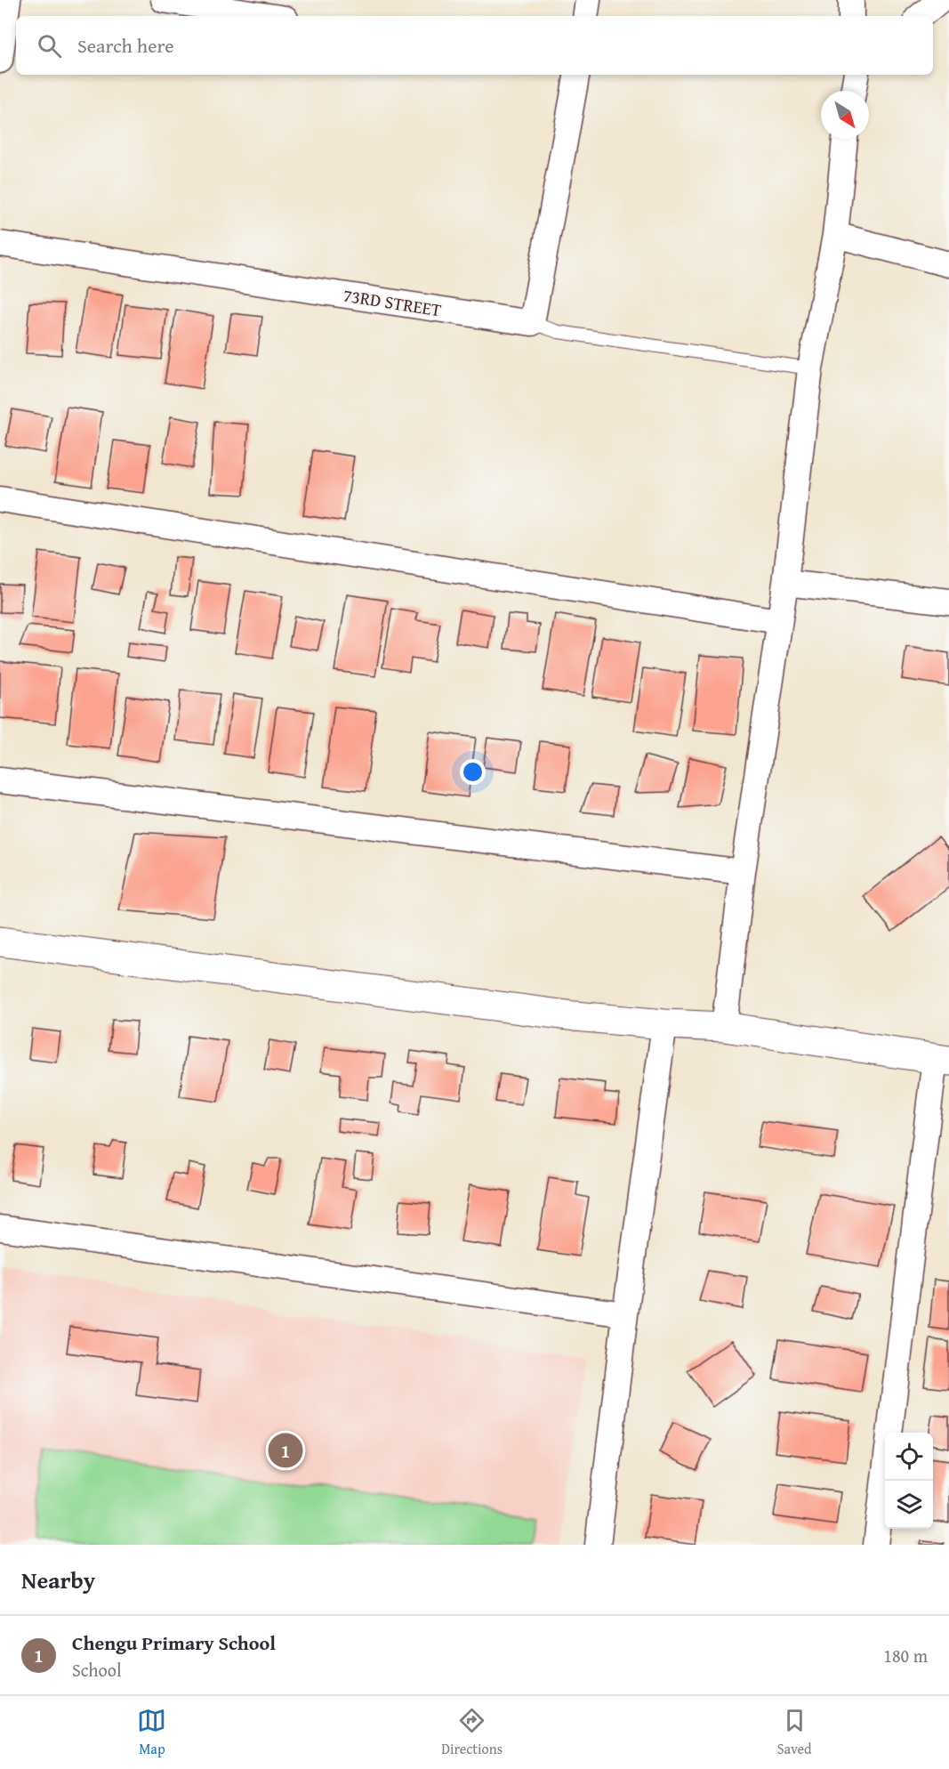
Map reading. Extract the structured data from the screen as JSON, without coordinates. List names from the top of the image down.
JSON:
{
  "streets": {
    "street": ["73RD STREET"]
  },
  "north": "bottom right",
  "page": {
    "search": "Search here",
    "pins": "1",
    "heading": "Nearby",
    "list": [
      {
        "mark": "1",
        "name": "Chengu Primary School",
        "note": "School",
        "value": "180 m"
      }
    ],
    "nav": ["Map", "Directions", "Saved"]
  }
}
